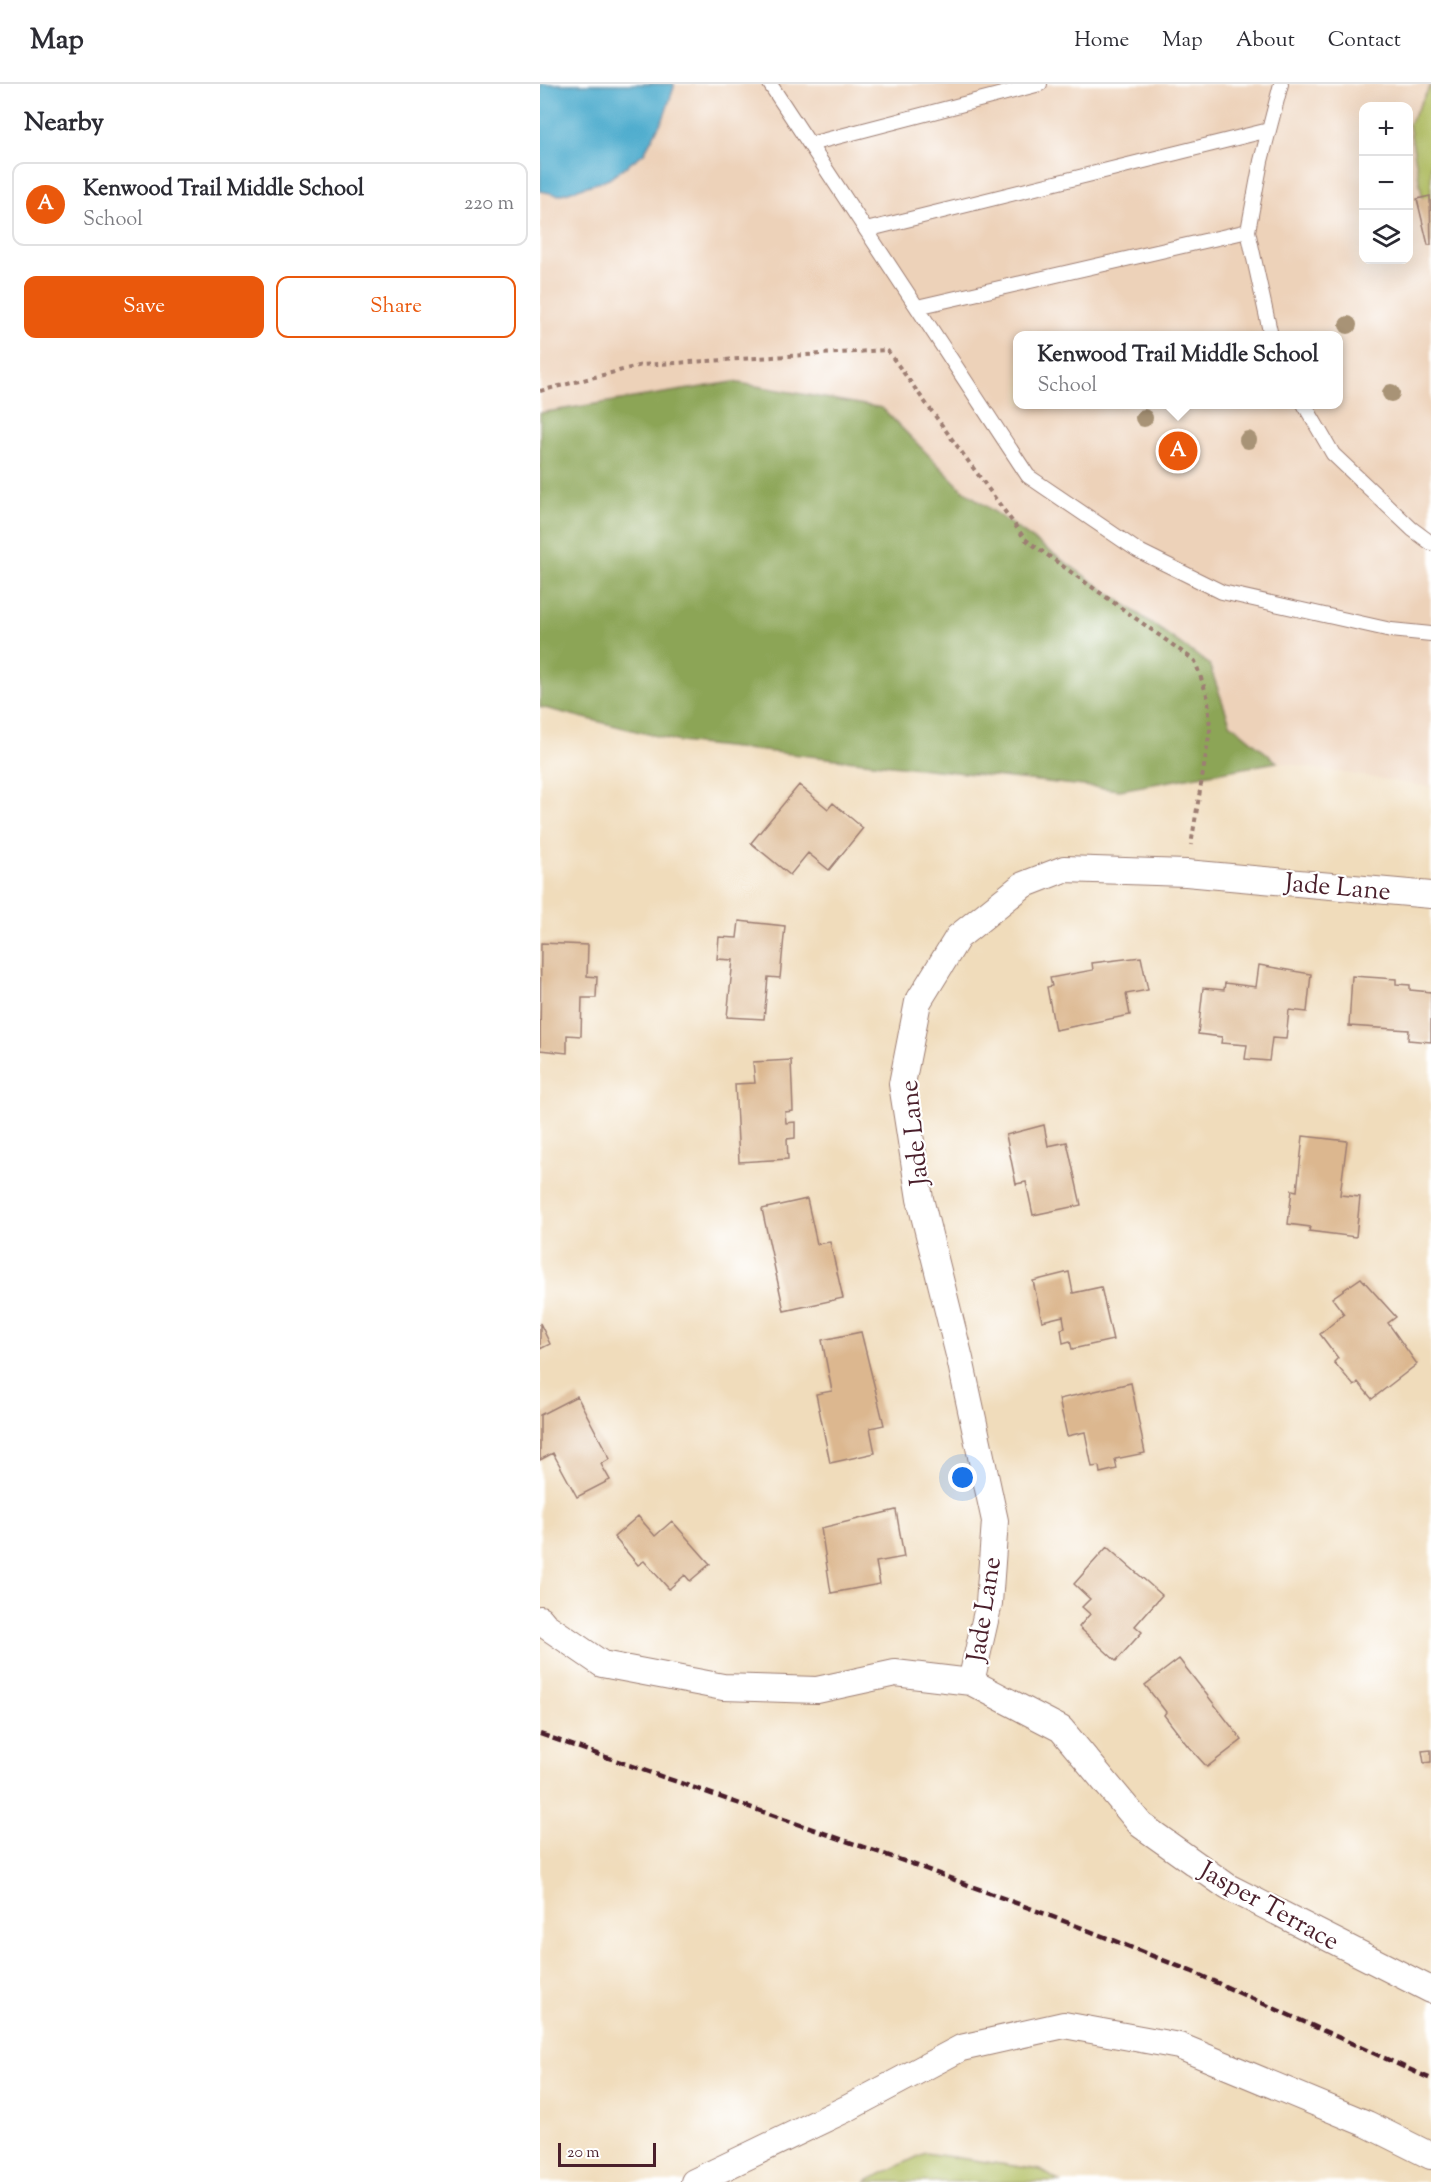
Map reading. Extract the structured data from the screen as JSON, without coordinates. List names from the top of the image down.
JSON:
{
  "streets": {
    "street": ["Jade Lane", "Jasper Terrace"]
  },
  "crossings": [
    ["Jade Lane", "Jasper Terrace"]
  ],
  "scale_bar": "20 m",
  "page": {
    "header": "Map",
    "nav": [
      "Home",
      "Map",
      "About",
      "Contact"
    ],
    "heading": "Nearby",
    "map_buttons": ["+", "−"],
    "list": [
      {
        "mark": "A",
        "name": "Kenwood Trail Middle School",
        "note": "School",
        "value": "220 m"
      }
    ],
    "buttons": ["Save", "Share"],
    "popup": ["Kenwood Trail Middle School", "School"],
    "pins": "A",
    "scale": "20 m"
  }
}
